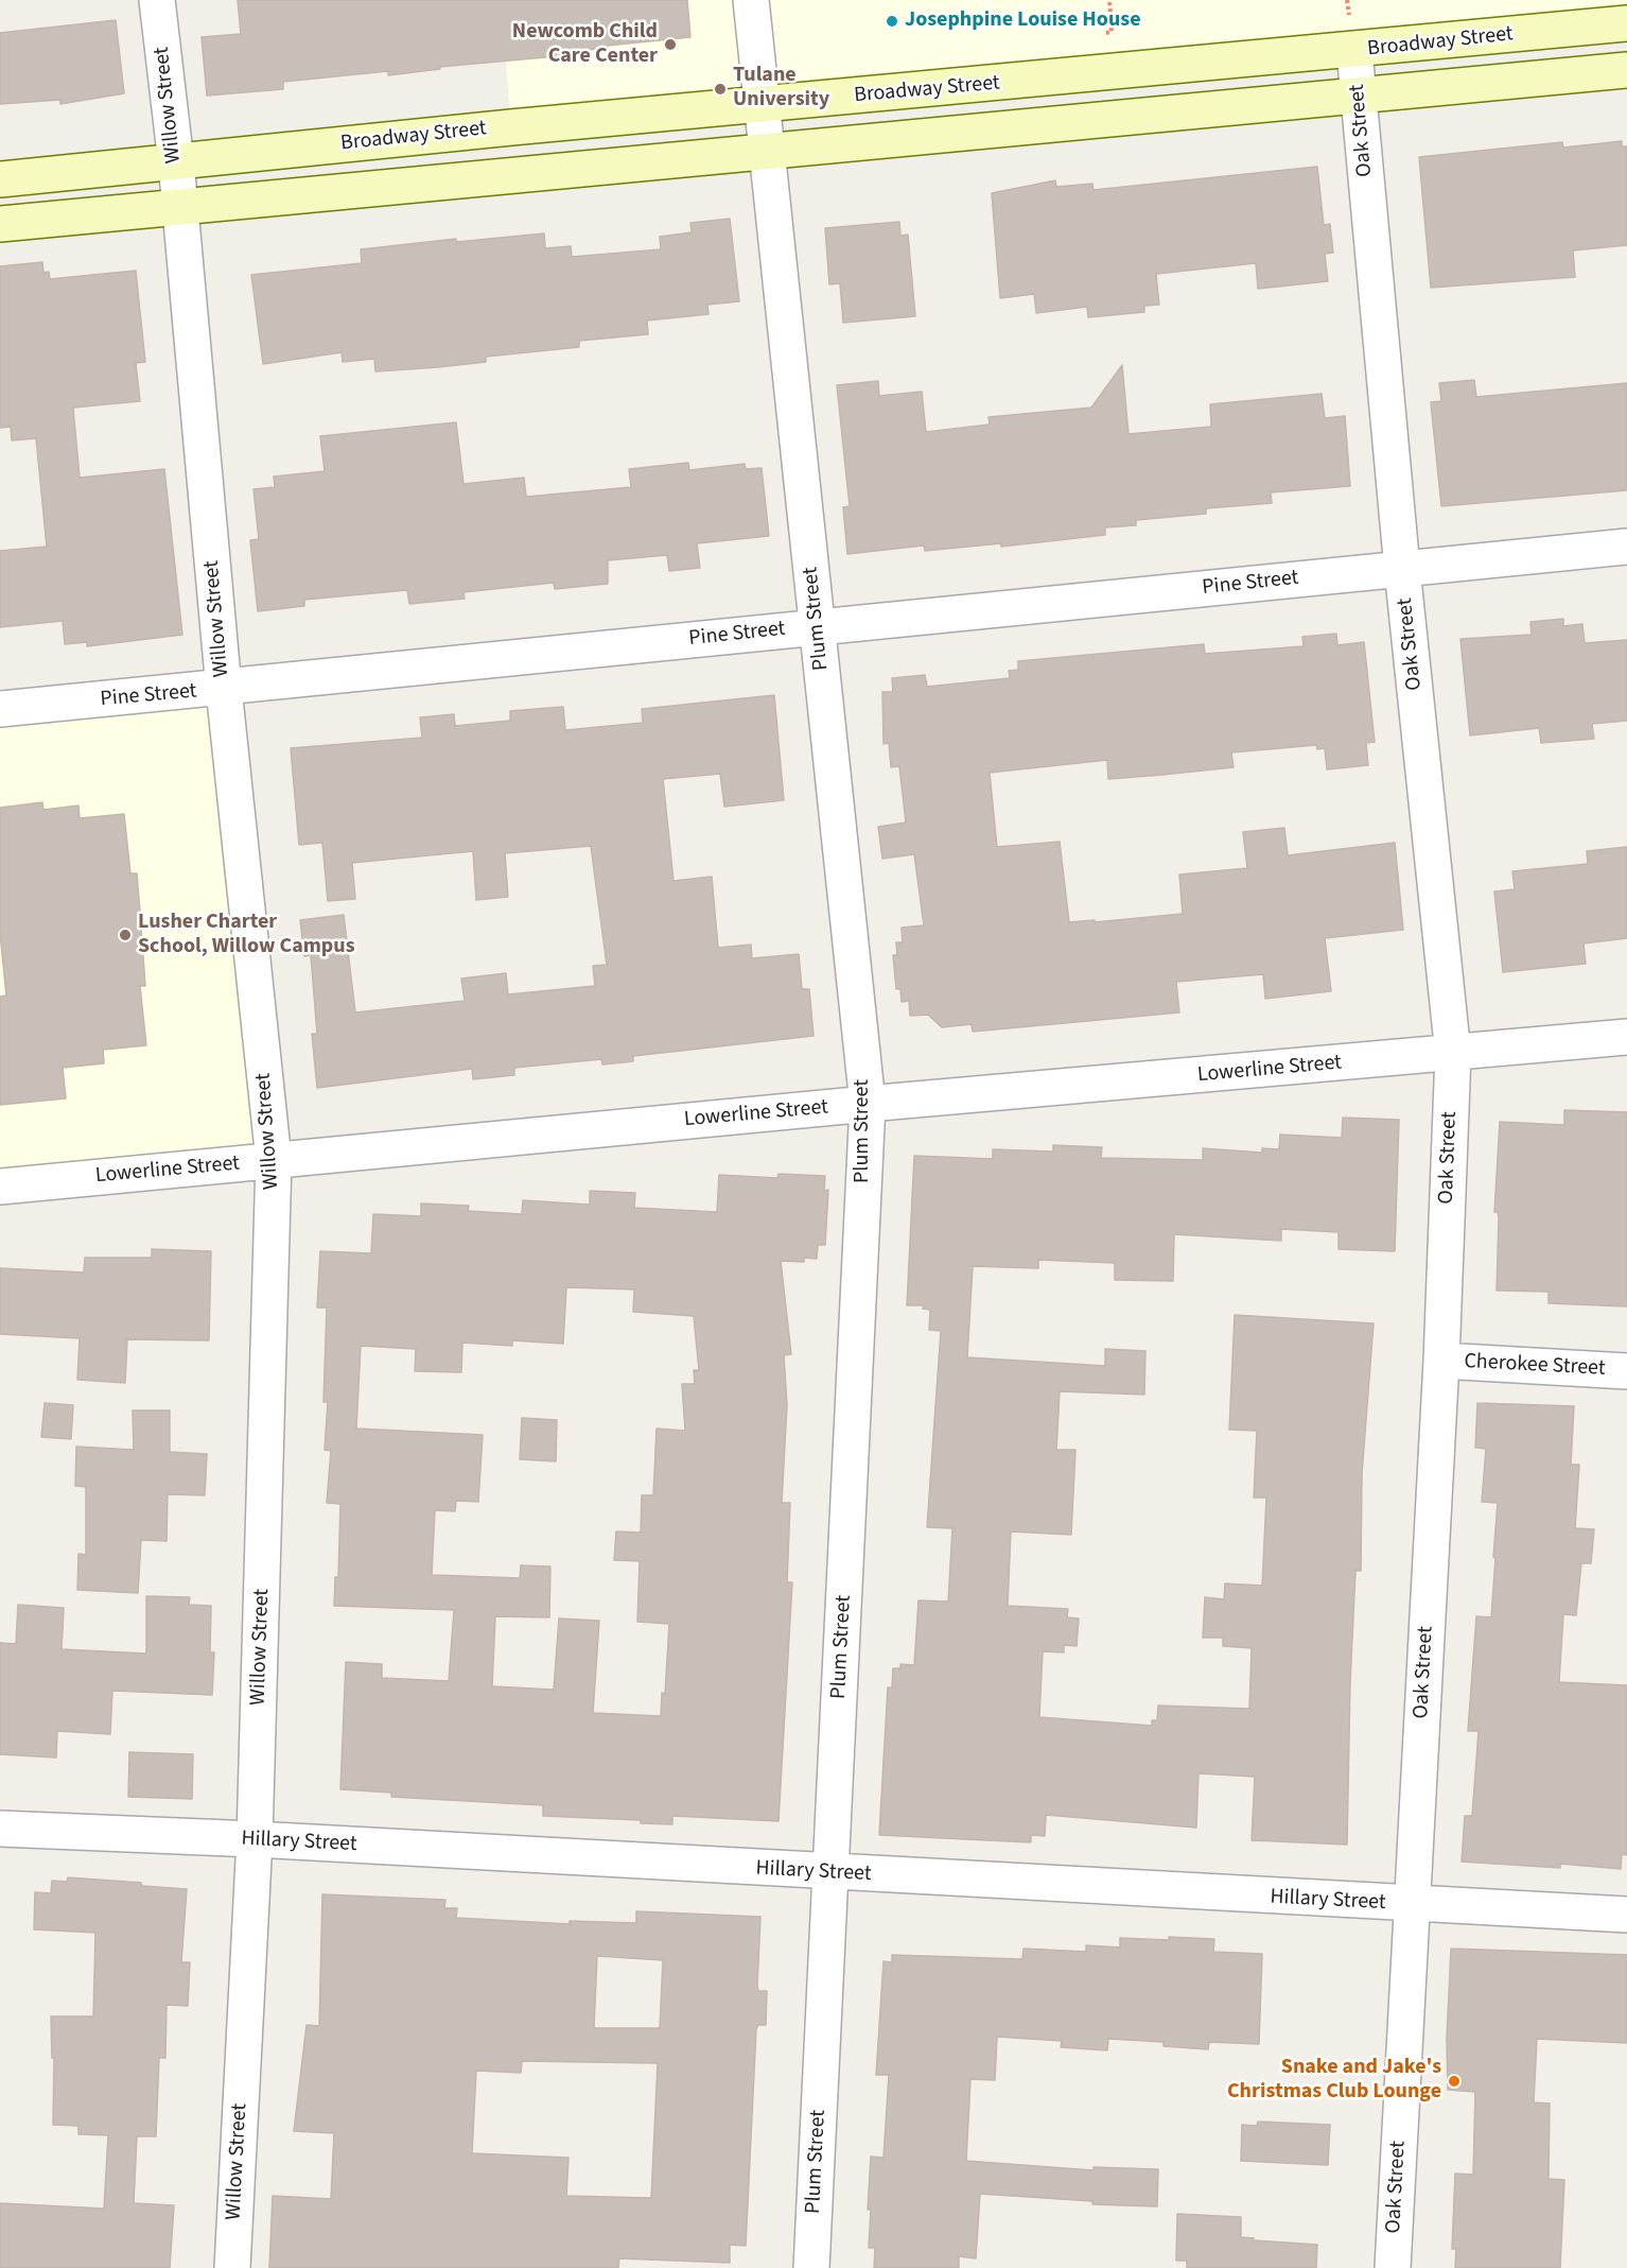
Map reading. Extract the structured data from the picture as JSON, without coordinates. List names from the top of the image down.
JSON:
{
  "streets": {
    "street": [
      "Broadway Street",
      "Willow Street",
      "Oak Street",
      "Pine Street",
      "Plum Street",
      "Lowerline Street",
      "Cherokee Street",
      "Hillary Street"
    ]
  },
  "crossings": [
    ["Broadway Street", "Willow Street"],
    ["Broadway Street", "Oak Street"],
    ["Broadway Street", "Plum Street"],
    ["Willow Street", "Pine Street"],
    ["Willow Street", "Lowerline Street"],
    ["Willow Street", "Hillary Street"],
    ["Oak Street", "Pine Street"],
    ["Oak Street", "Lowerline Street"],
    ["Oak Street", "Cherokee Street"],
    ["Oak Street", "Hillary Street"],
    ["Pine Street", "Plum Street"],
    ["Plum Street", "Lowerline Street"],
    ["Plum Street", "Hillary Street"]
  ],
  "places": [
    "Josephpine Louise House",
    "Newcomb Child Care Center",
    "Tulane University",
    "Lusher Charter School, Willow Campus",
    "Snake and Jake's Christmas Club Lounge"
  ]
}
